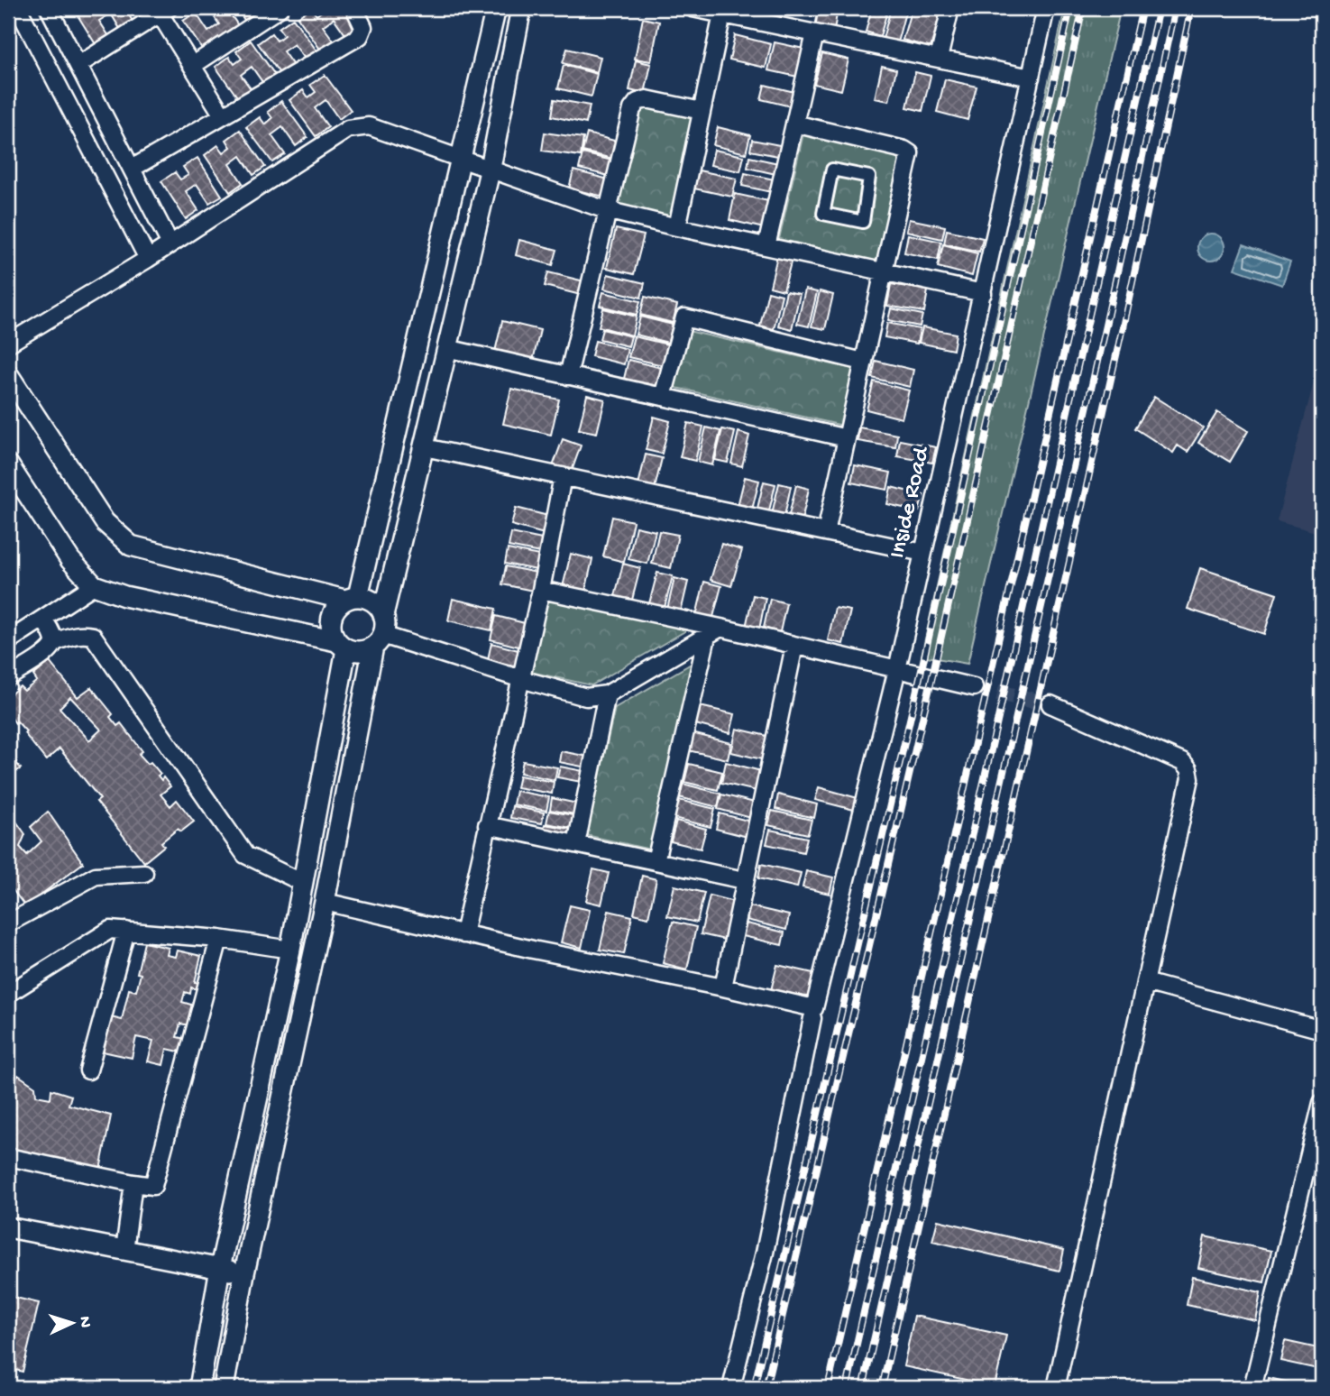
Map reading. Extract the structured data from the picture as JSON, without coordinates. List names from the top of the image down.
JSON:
{
  "streets": {
    "street": ["Inside Road"]
  },
  "north": "right"
}
